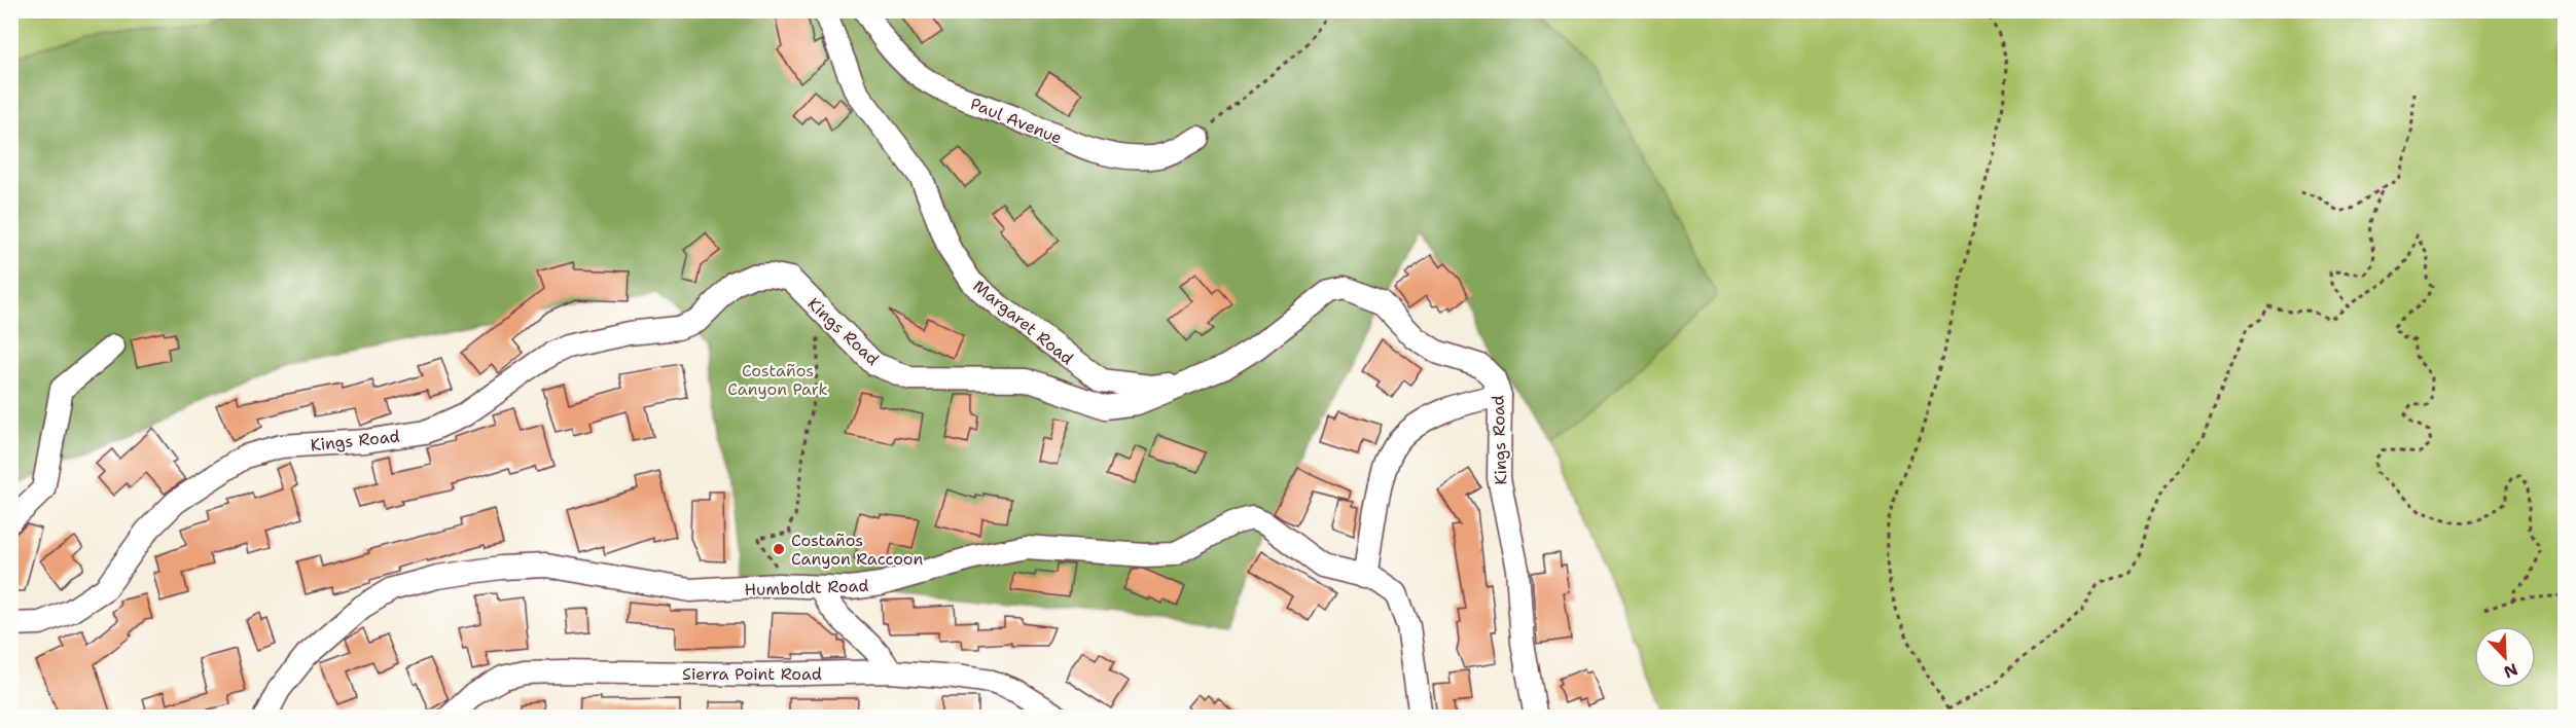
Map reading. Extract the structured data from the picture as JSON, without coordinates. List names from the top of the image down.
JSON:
{
  "streets": {
    "street": [
      "Paul Avenue",
      "Margaret Road",
      "Kings Road",
      "Humboldt Road",
      "Sierra Point Road"
    ]
  },
  "crossings": [
    ["Margaret Road", "Kings Road"]
  ],
  "parks": ["Costaños Canyon Park"],
  "places": ["Costaños Canyon Raccoon"],
  "north": "bottom right"
}
